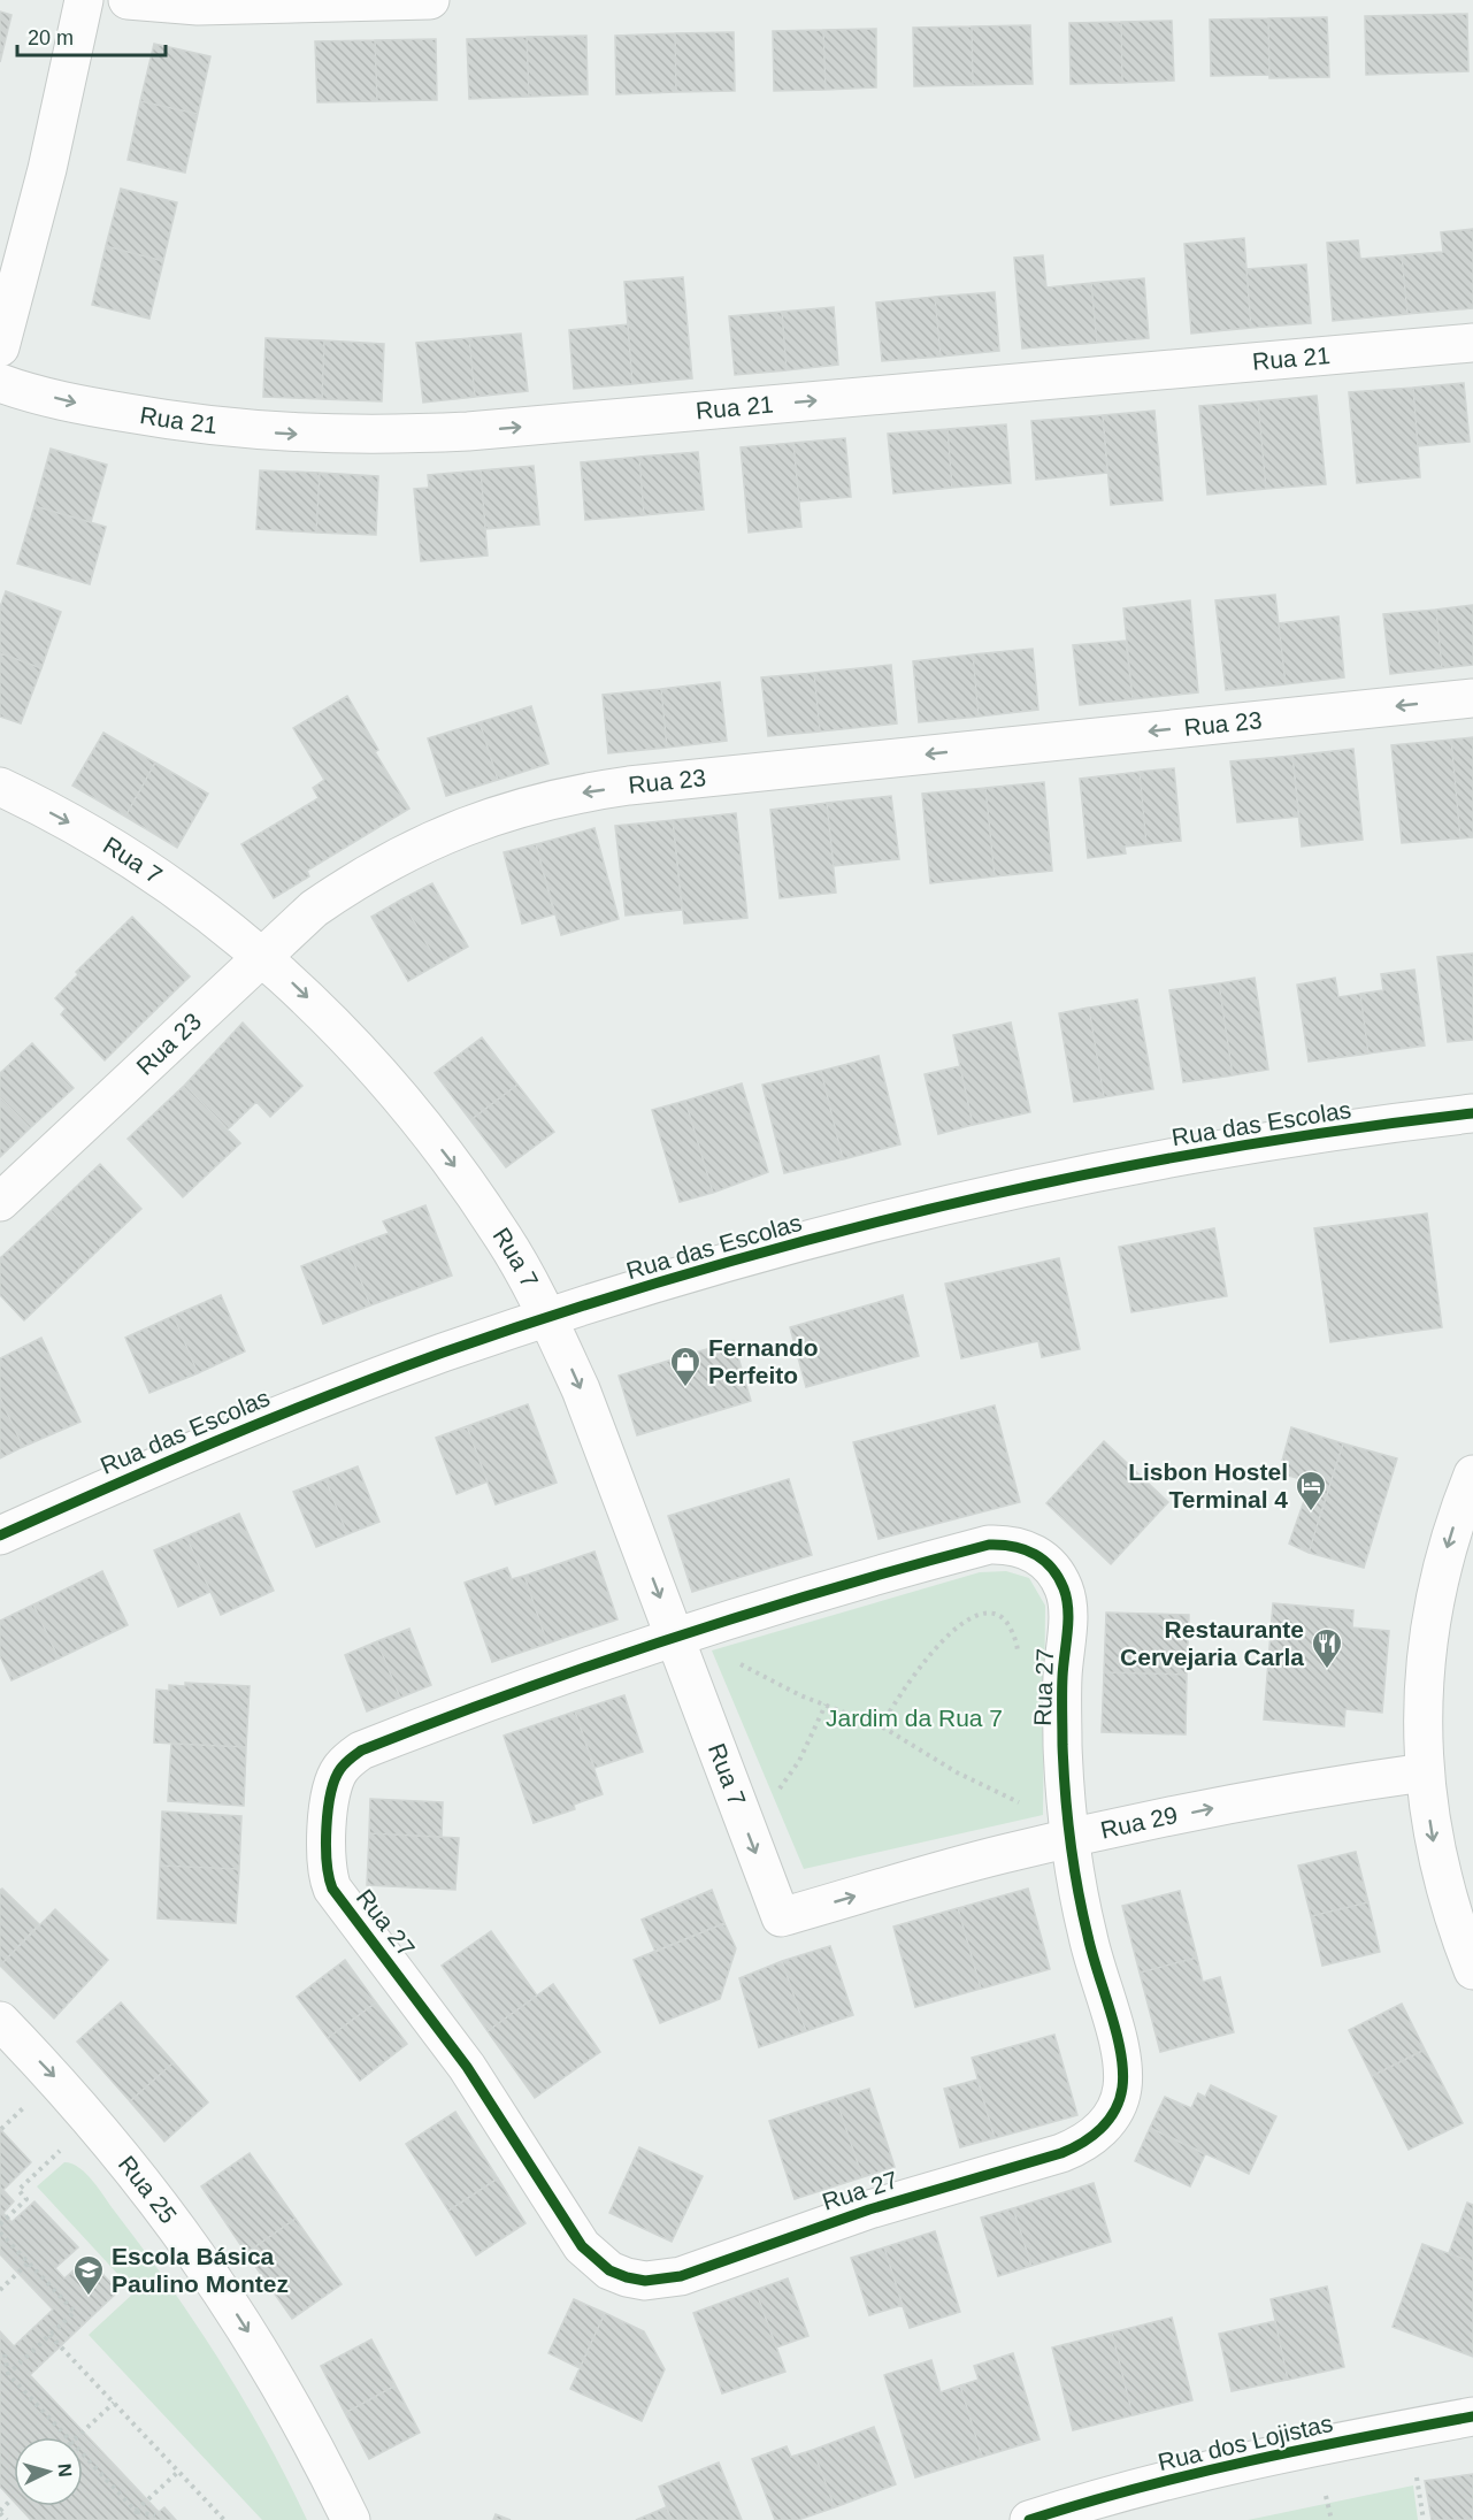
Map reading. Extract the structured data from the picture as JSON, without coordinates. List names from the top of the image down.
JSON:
{
  "streets": {
    "street": [
      "Rua 21",
      "Rua 23",
      "Rua 7",
      "Rua das Escolas",
      "Rua 27",
      "Rua 29",
      "Rua 25",
      "Rua dos Lojistas"
    ]
  },
  "crossings": [
    ["Rua 23", "Rua 7"],
    ["Rua 7", "Rua das Escolas"],
    ["Rua 7", "Rua 27"],
    ["Rua 7", "Rua 29"],
    ["Rua 27", "Rua 29"]
  ],
  "one_way": [
    "Rua 21",
    "Rua 23",
    "Rua 7",
    "Rua 29",
    "Rua 25"
  ],
  "parks": ["Jardim da Rua 7"],
  "places": {
    "shop": ["Fernando Perfeito"],
    "hotel": ["Lisbon Hostel Terminal 4"],
    "restaurant": ["Restaurante Cervejaria Carla"],
    "school or university": ["Escola Básica Paulino Montez"]
  },
  "scale_bar": "20 m",
  "north": "right"
}
